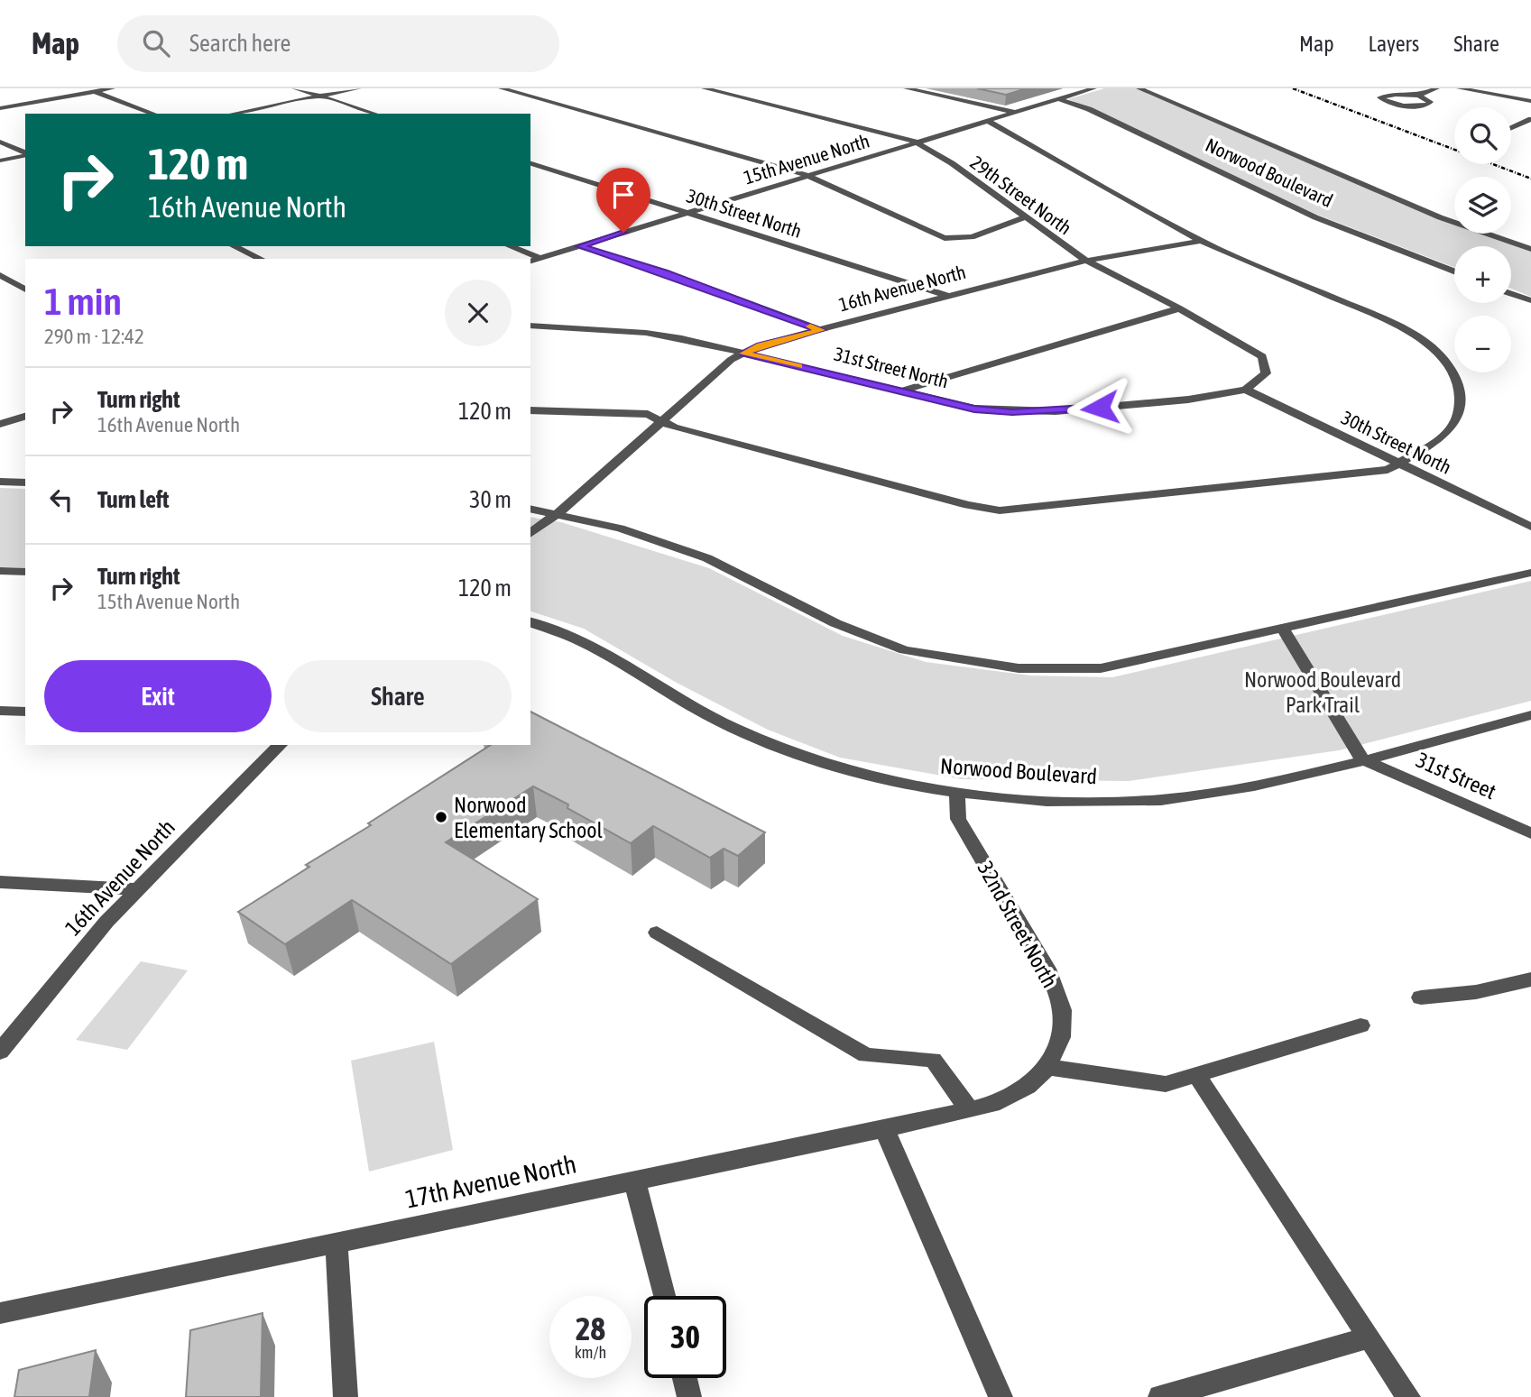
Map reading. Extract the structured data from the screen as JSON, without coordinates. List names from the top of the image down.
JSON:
{
  "streets": {
    "street": [
      "15th Avenue North",
      "Norwood Boulevard",
      "29th Street North",
      "30th Street North",
      "16th Avenue North",
      "31st Street North",
      "31st Street",
      "32nd Street North",
      "17th Avenue North"
    ]
  },
  "crossings": [
    ["15th Avenue North", "Norwood Boulevard"],
    ["15th Avenue North", "29th Street North"],
    ["15th Avenue North", "30th Street North"],
    ["Norwood Boulevard", "31st Street"],
    ["Norwood Boulevard", "32nd Street North"],
    ["29th Street North", "30th Street North"],
    ["29th Street North", "16th Avenue North"],
    ["29th Street North", "31st Street North"],
    ["30th Street North", "16th Avenue North"],
    ["30th Street North", "31st Street North"],
    ["16th Avenue North", "31st Street North"],
    ["32nd Street North", "17th Avenue North"]
  ],
  "parks": ["Norwood Boulevard Park Trail"],
  "places": ["Norwood Elementary School"],
  "page": {
    "header": "Map",
    "search": "Search here",
    "nav": ["Map", "Layers", "Share"],
    "map_buttons": ["+", "−"],
    "turn": ["120 m", "16th Avenue North"],
    "heading": ["1 min", "290 m · 12:42"],
    "list": [
      {
        "name": "Turn right",
        "note": "16th Avenue North",
        "value": "120 m"
      },
      {
        "name": "Turn left",
        "value": "30 m"
      },
      {
        "name": "Turn right",
        "note": "15th Avenue North",
        "value": "120 m"
      }
    ],
    "buttons": ["Exit", "Share"],
    "speed": "28 km/h",
    "limit": "30"
  }
}
